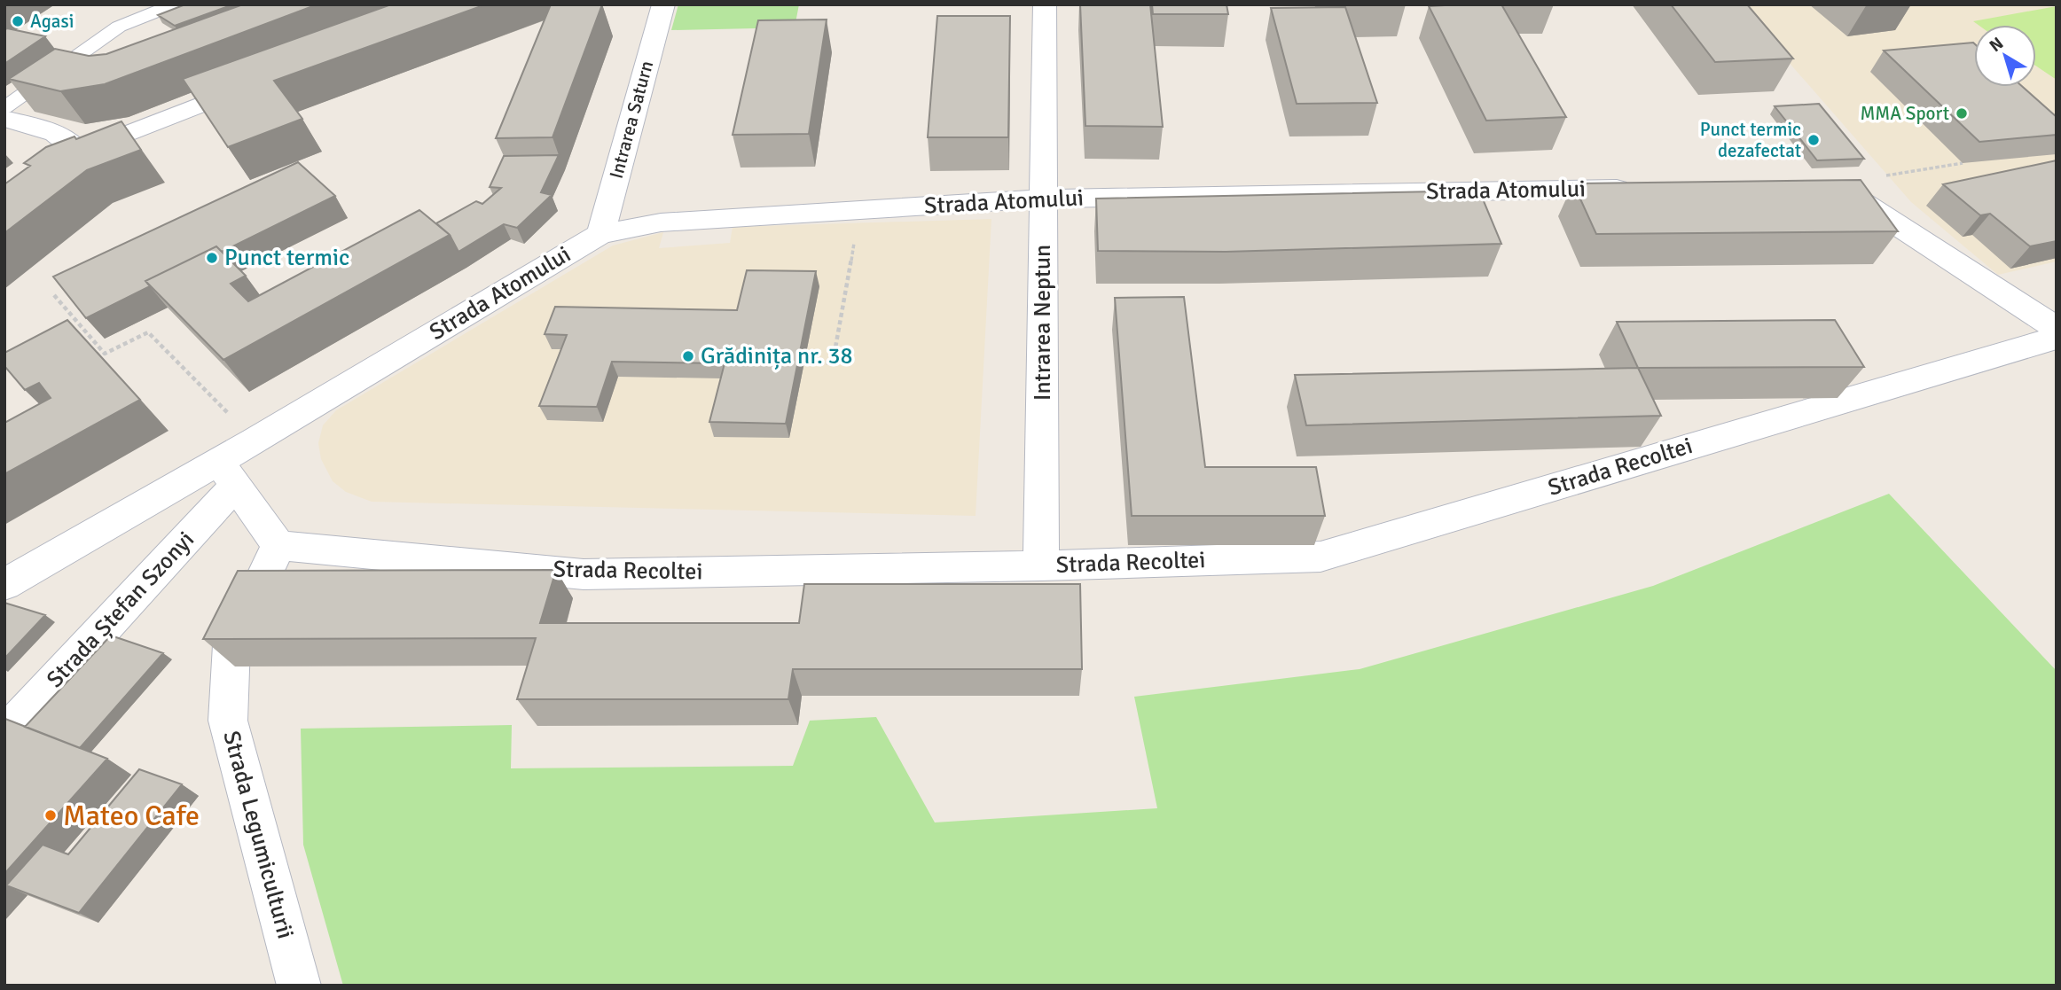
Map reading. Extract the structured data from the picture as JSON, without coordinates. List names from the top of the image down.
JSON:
{
  "streets": {
    "street": [
      "Intrarea Saturn",
      "Strada Atomului",
      "Intrarea Neptun",
      "Strada Recoltei",
      "Strada Ștefan Szonyi",
      "Strada Legumiculturii"
    ]
  },
  "crossings": [
    ["Intrarea Saturn", "Strada Atomului"],
    ["Strada Atomului", "Intrarea Neptun"],
    ["Strada Atomului", "Strada Ștefan Szonyi"],
    ["Intrarea Neptun", "Strada Recoltei"],
    ["Strada Recoltei", "Strada Legumiculturii"]
  ],
  "places": [
    "Agasi",
    "MMA Sport",
    "Punct termic dezafectat",
    "Punct termic",
    "Grădinița nr. 38",
    "Mateo Cafe"
  ],
  "north": "top left"
}
